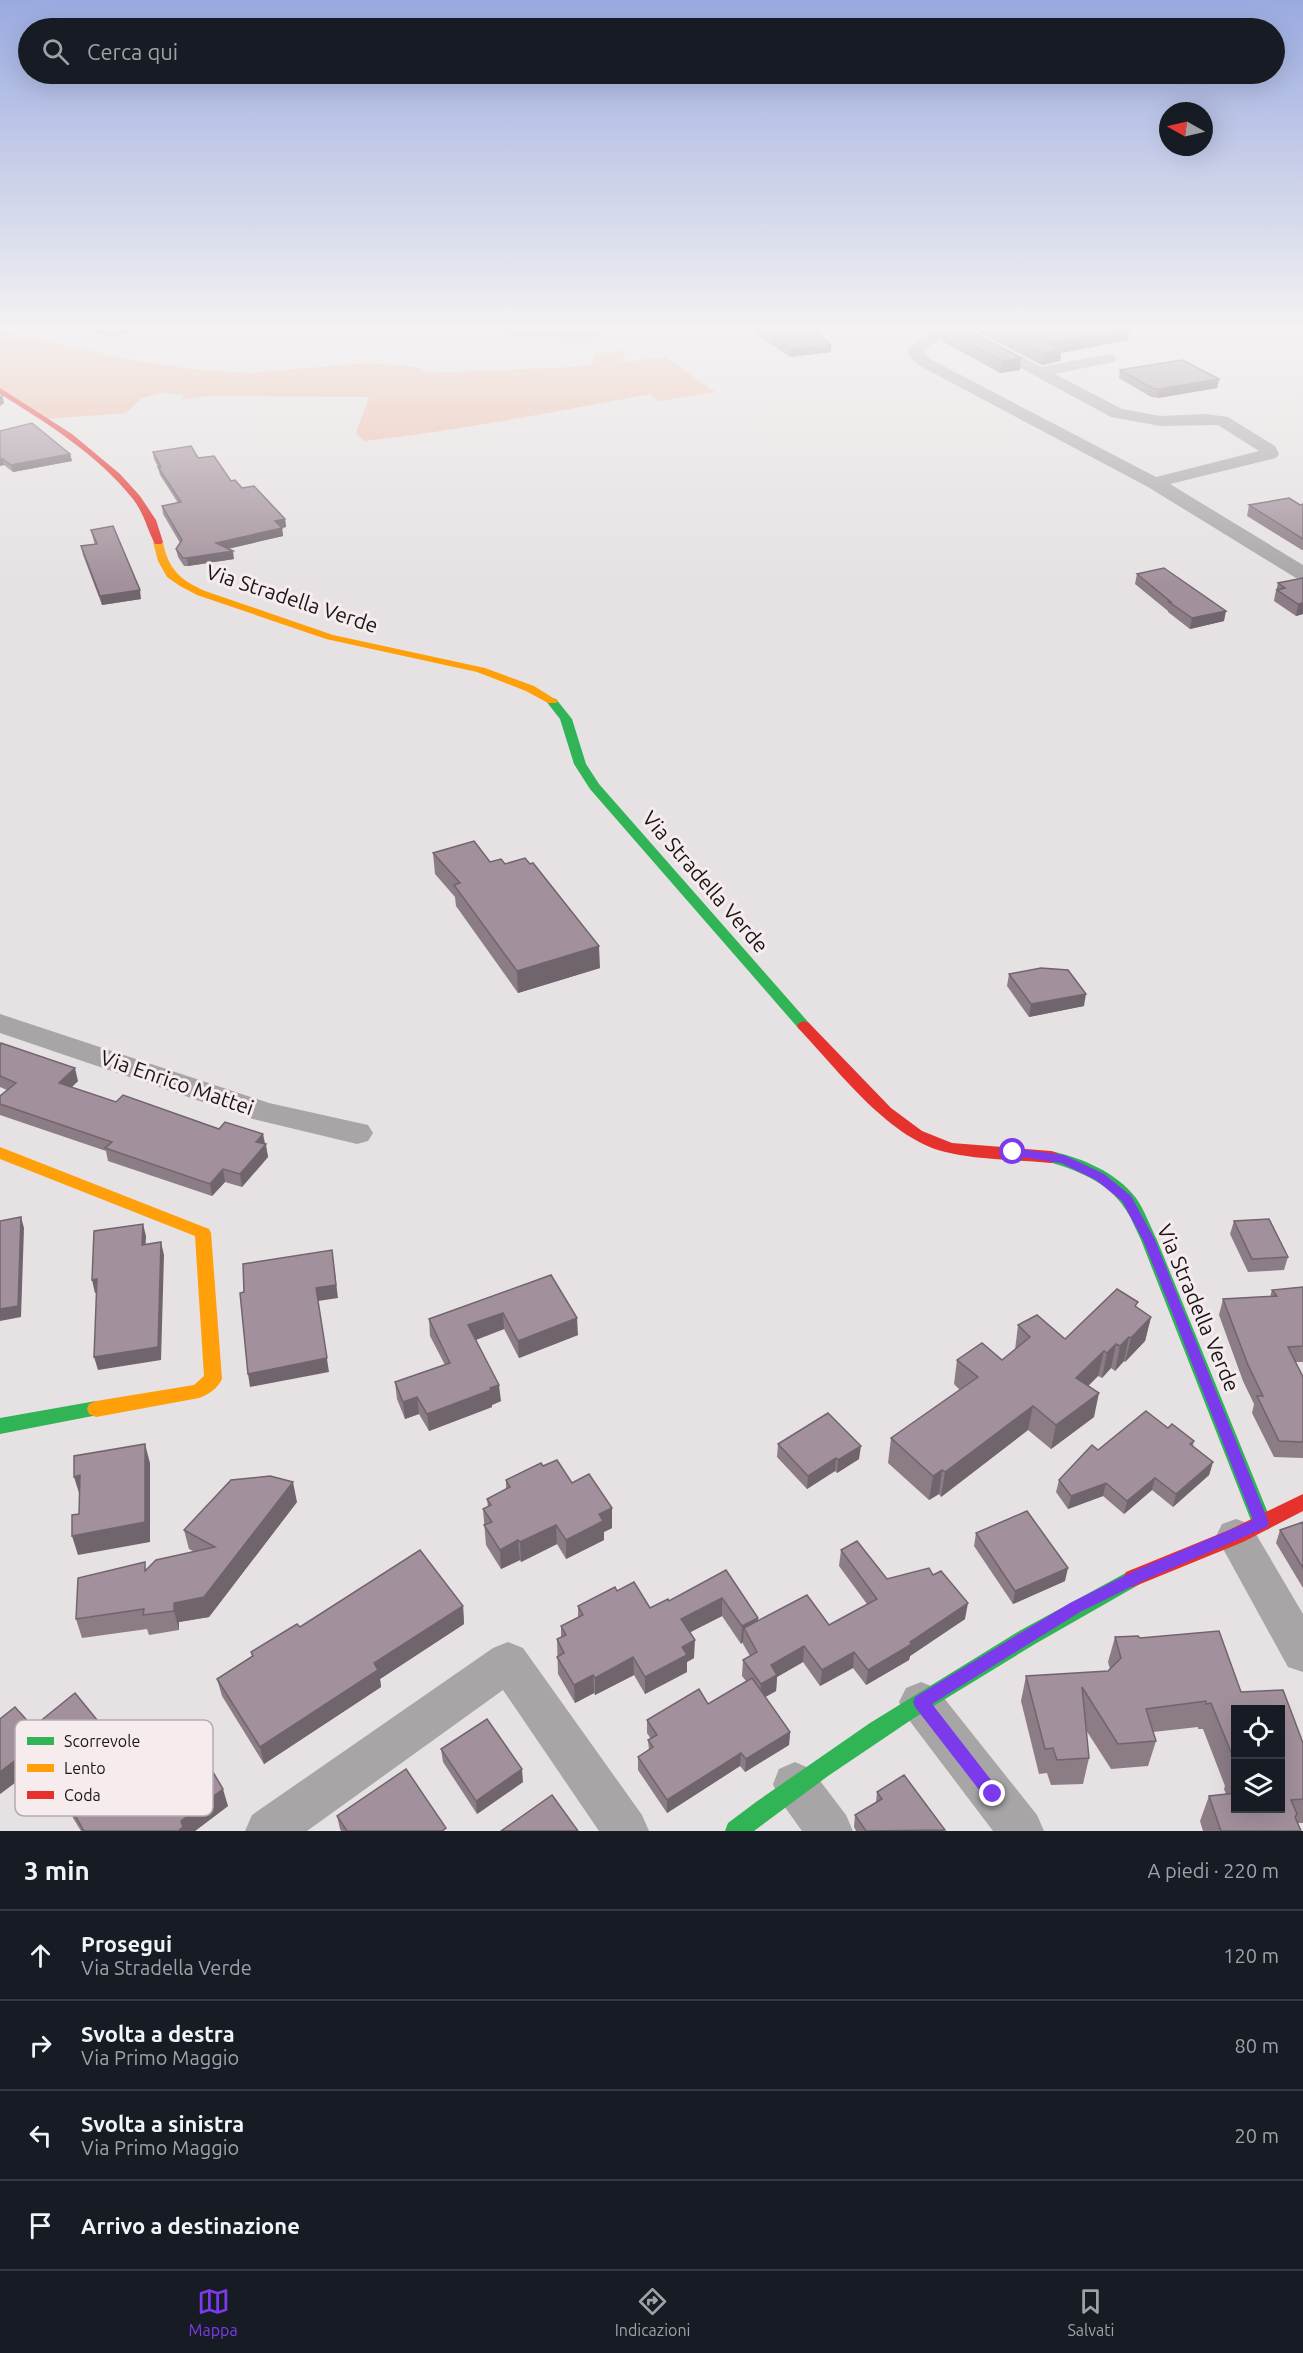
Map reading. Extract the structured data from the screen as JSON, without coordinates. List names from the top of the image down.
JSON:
{
  "streets": {
    "street": ["Via Stradella Verde", "Via Enrico Mattei"]
  },
  "legend": ["Scorrevole", "Lento", "Coda"],
  "north": "left",
  "page": {
    "search": "Cerca qui",
    "heading": ["3 min", "A piedi · 220 m"],
    "list": [
      ["Prosegui", "Via Stradella Verde", "120 m"],
      ["Svolta a destra", "Via Primo Maggio", "80 m"],
      ["Svolta a sinistra", "Via Primo Maggio", "20 m"],
      "Arrivo a destinazione"
    ],
    "nav": ["Mappa", "Indicazioni", "Salvati"]
  }
}
